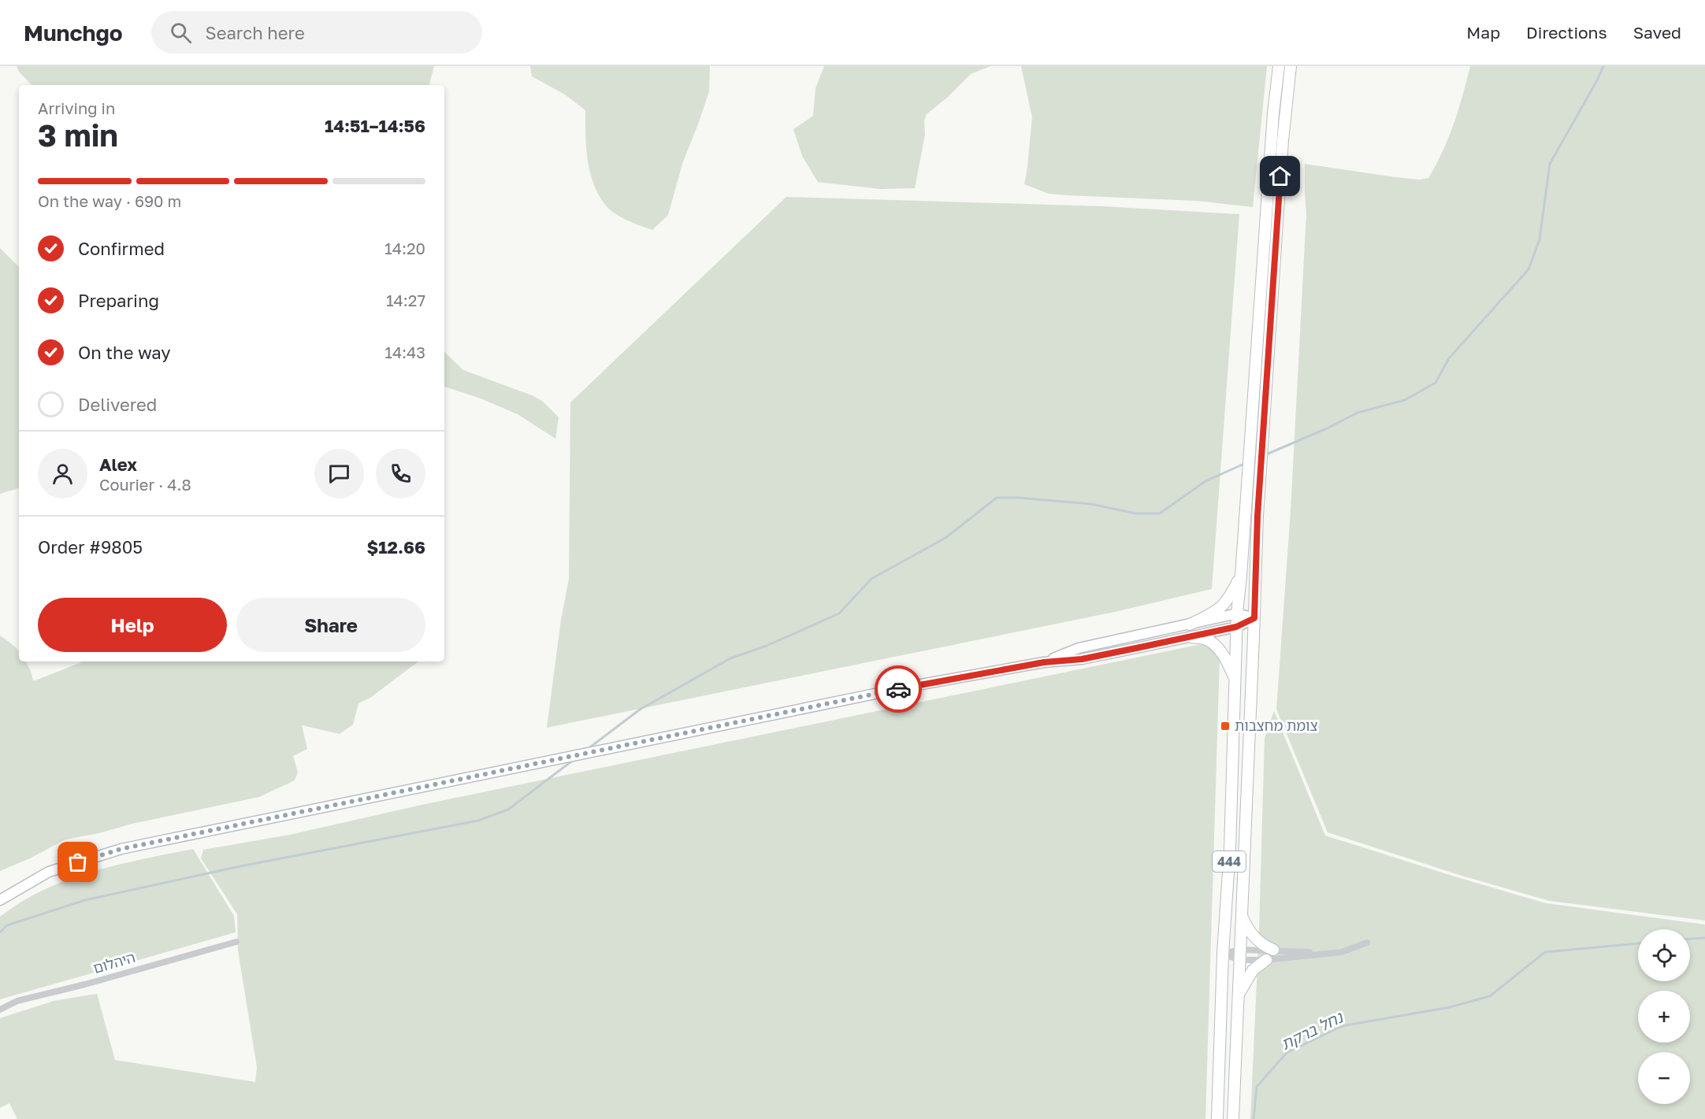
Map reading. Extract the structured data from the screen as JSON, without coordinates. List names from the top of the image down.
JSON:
{
  "streets": {
    "main road": ["444"],
    "street": ["היהלום"]
  },
  "water": ["נחל ברקת"],
  "places": {
    "transit": ["צומת מחצבות"]
  },
  "page": {
    "header": "Munchgo",
    "search": "Search here",
    "nav": ["Map", "Directions", "Saved"],
    "heading": ["3 min", "Arriving in", "14:51–14:56"],
    "panel": [
      "Alex",
      "Courier · 4.8",
      "Order #9805",
      "$12.66"
    ],
    "bar": "On the way · 690 m",
    "list": [
      ["Confirmed", "14:20"],
      ["Preparing", "14:27"],
      ["On the way", "14:43"],
      "Delivered"
    ],
    "buttons": ["Help", "Share"],
    "map_buttons": ["+", "−"]
  }
}
